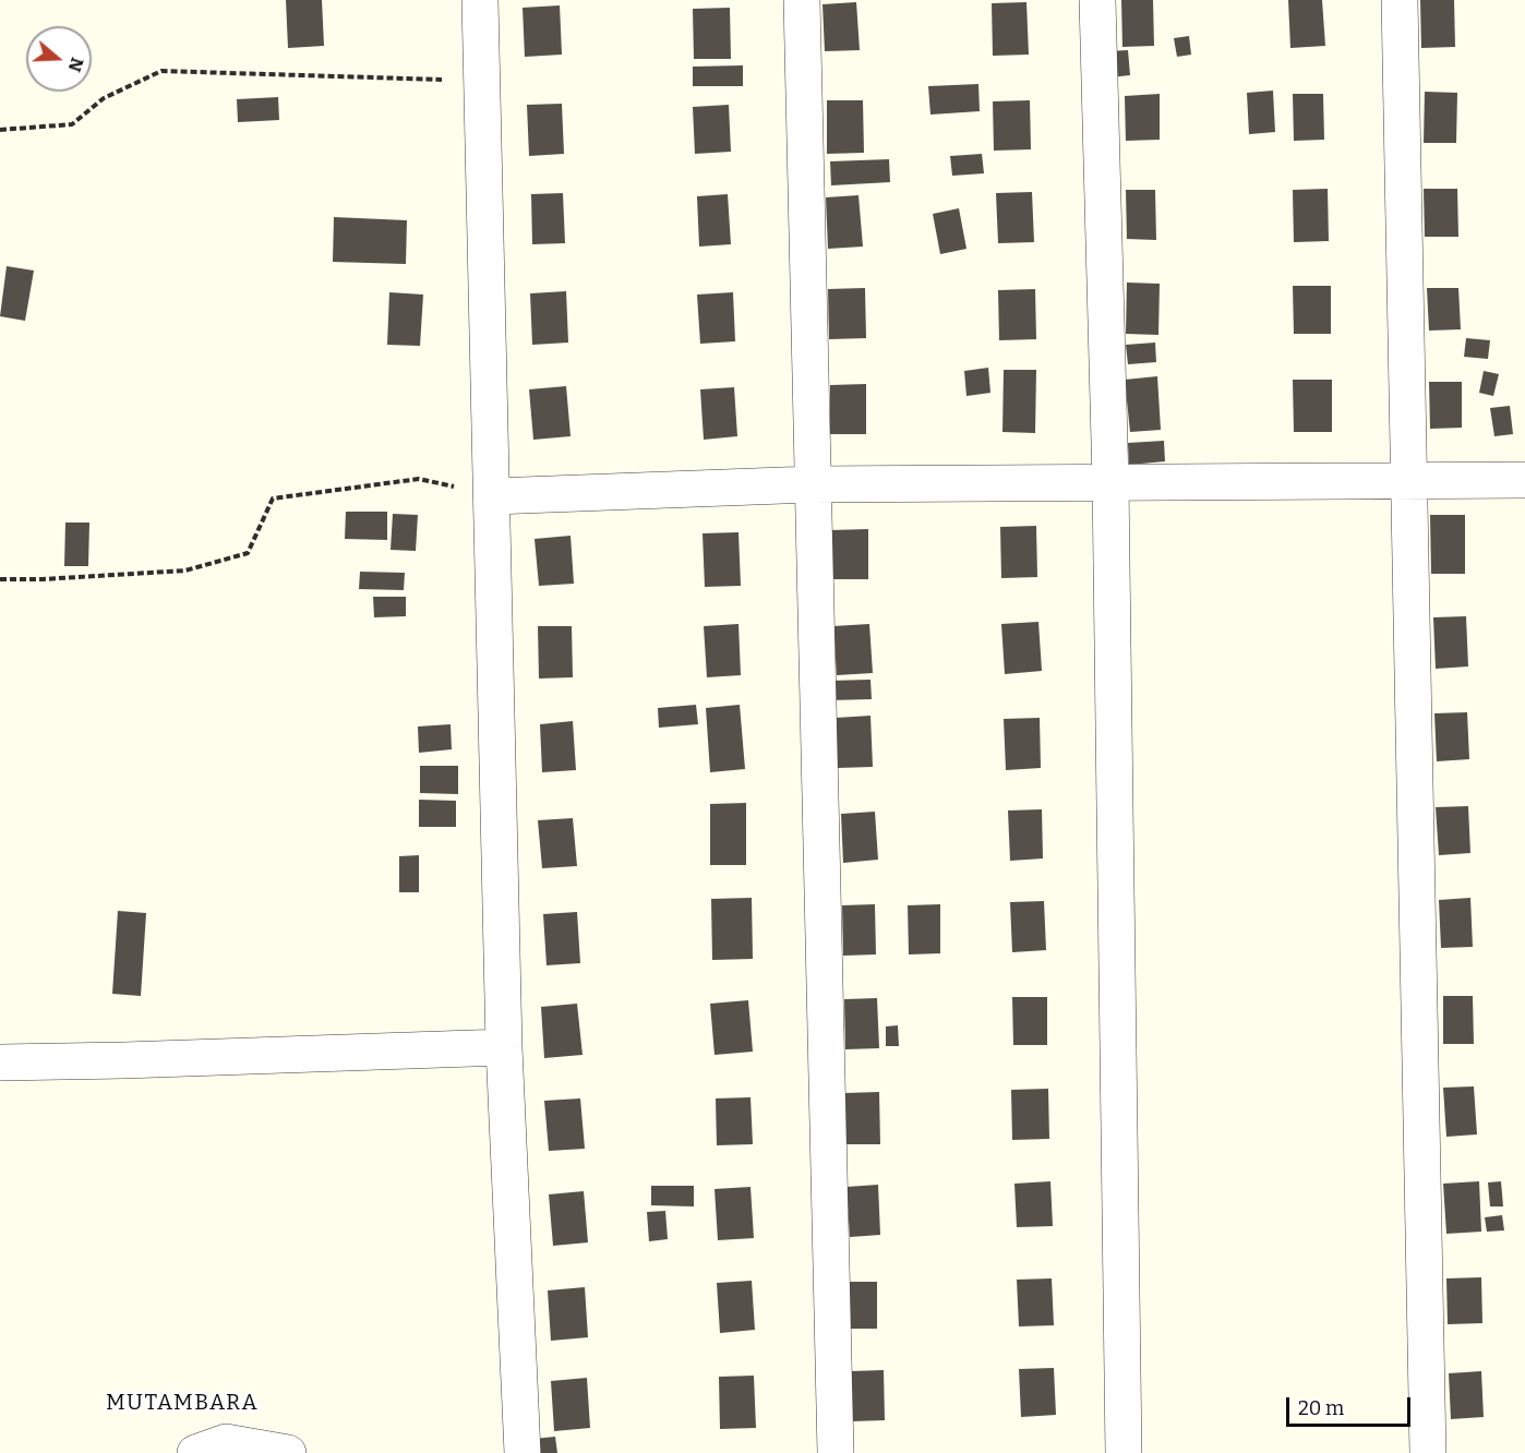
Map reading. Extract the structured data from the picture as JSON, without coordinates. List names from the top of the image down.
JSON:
{
  "districts": ["MUTAMBARA"],
  "scale_bar": "20 m",
  "north": "right"
}
